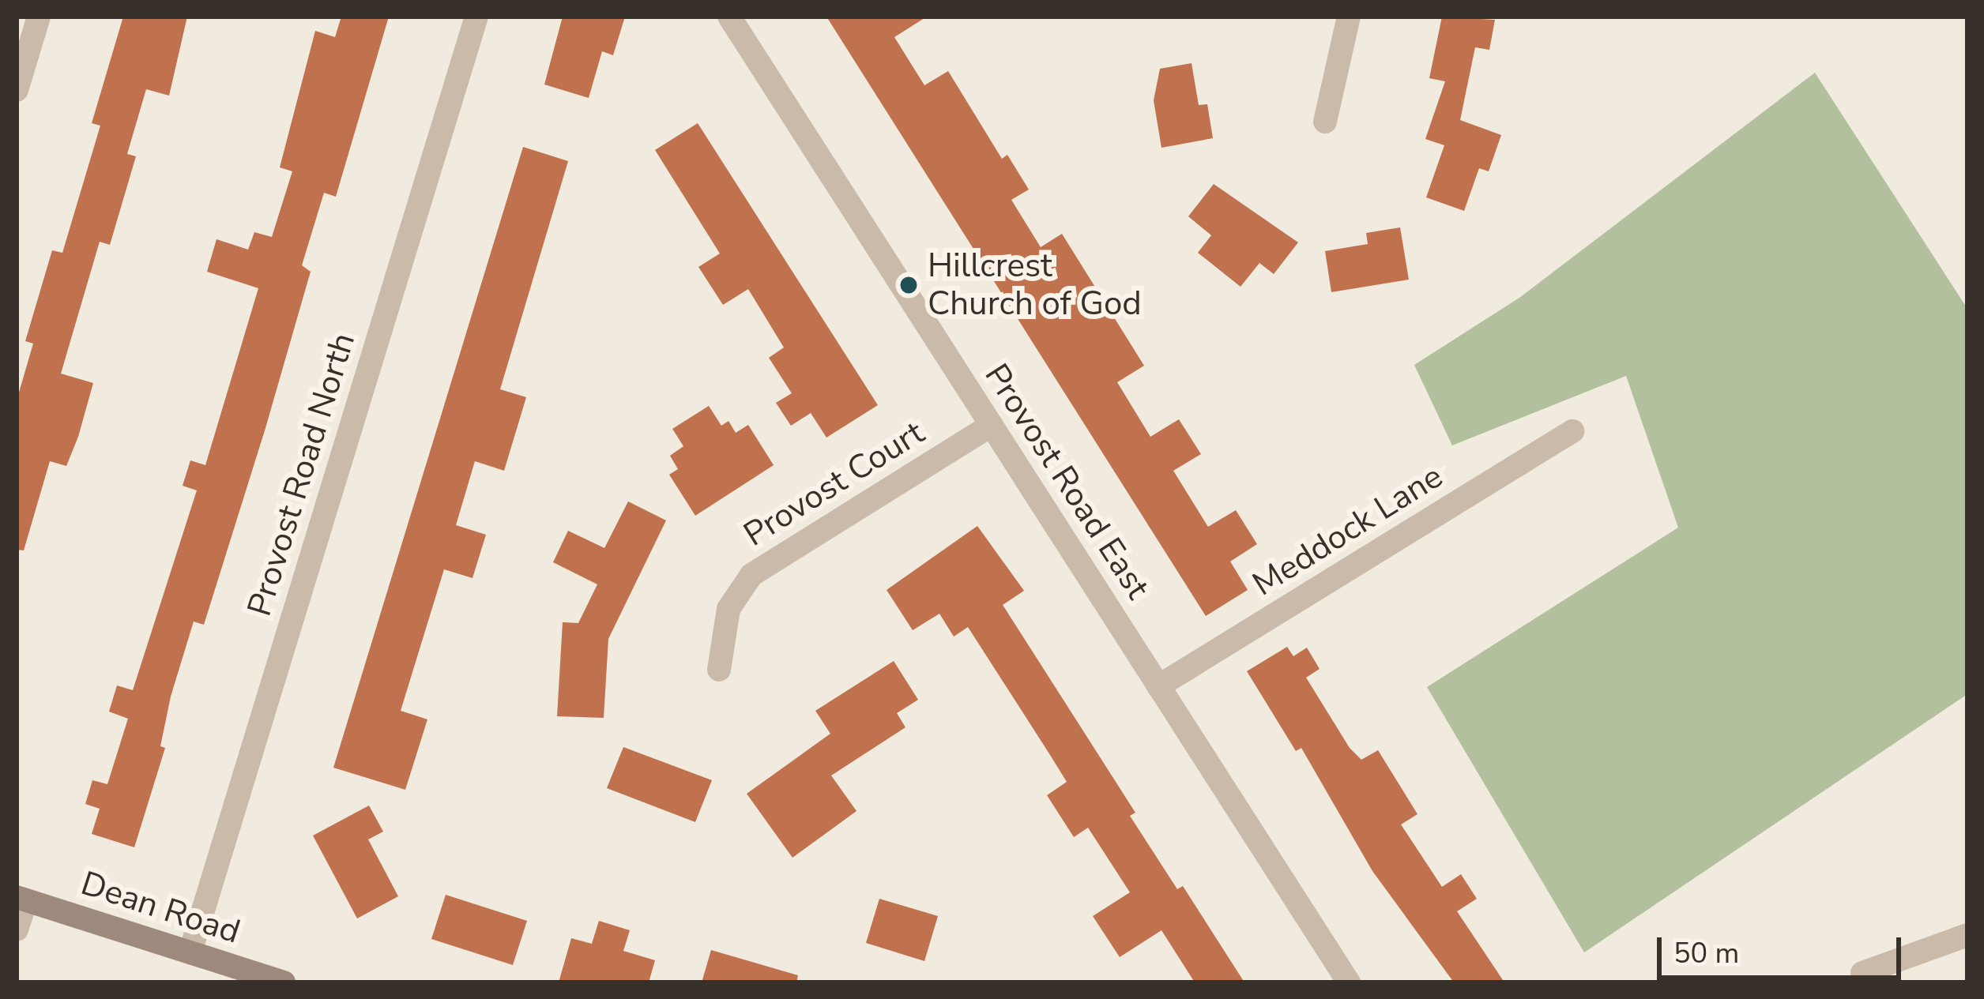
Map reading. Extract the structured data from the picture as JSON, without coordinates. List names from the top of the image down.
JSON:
{
  "streets": {
    "main road": ["Dean Road"],
    "street": [
      "Provost Road North",
      "Provost Road East",
      "Provost Court",
      "Meddock Lane"
    ]
  },
  "crossings": [
    ["Provost Road North", "Dean Road"],
    ["Provost Road East", "Provost Court"],
    ["Provost Road East", "Meddock Lane"]
  ],
  "places": ["Hillcrest Church of God"],
  "scale_bar": "50 m"
}
